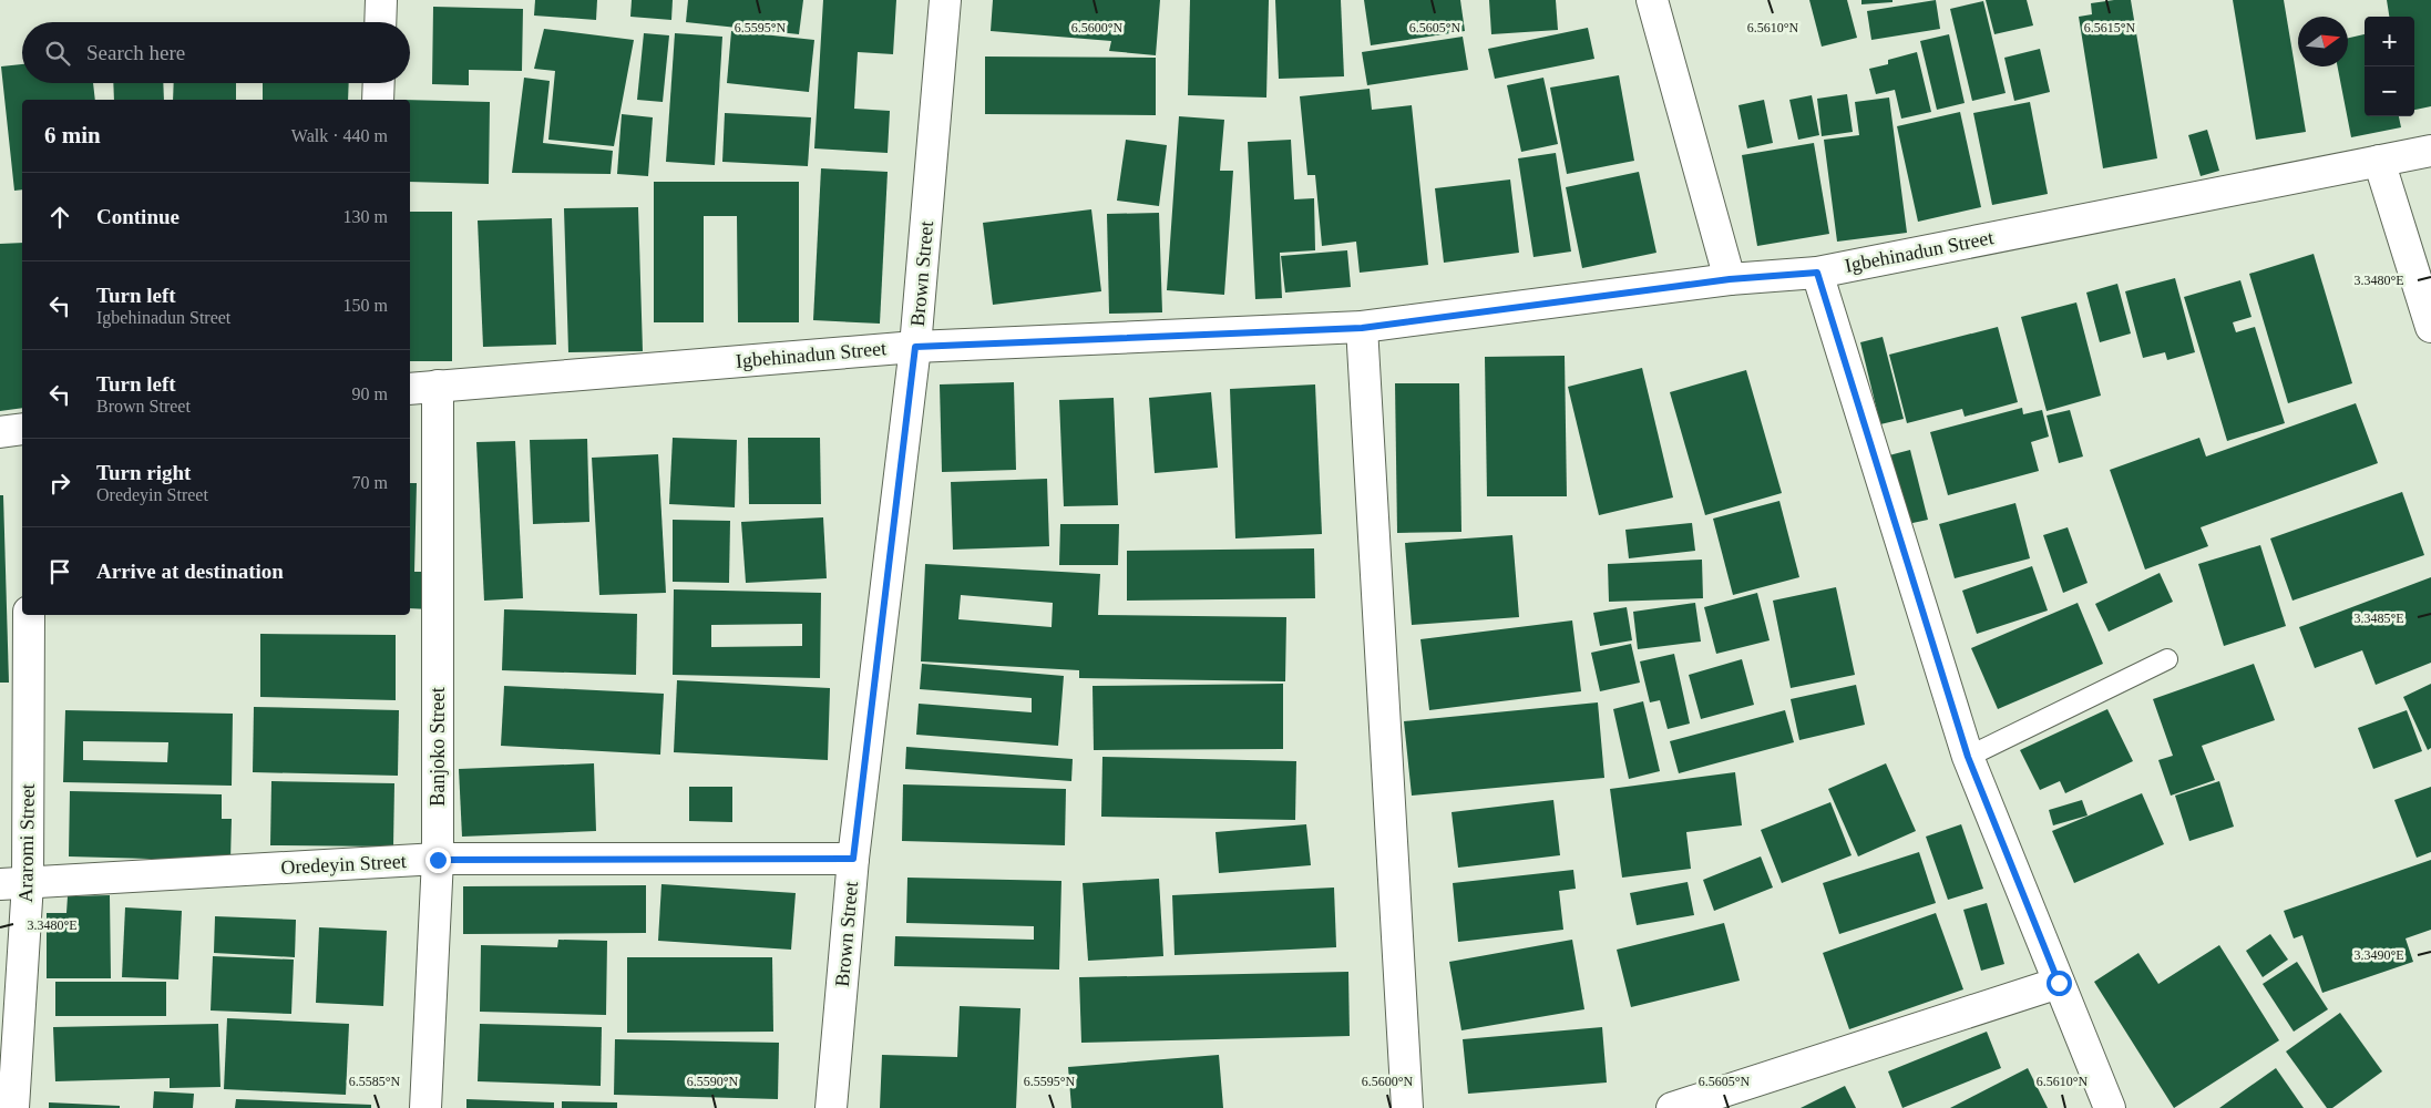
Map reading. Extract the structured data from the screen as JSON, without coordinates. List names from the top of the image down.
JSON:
{
  "streets": {
    "street": [
      "Igbehinadun Street",
      "Brown Street",
      "Banjoko Street",
      "Araromi Street",
      "Oredeyin Street"
    ]
  },
  "crossings": [
    ["Igbehinadun Street", "Brown Street"],
    ["Igbehinadun Street", "Banjoko Street"],
    ["Brown Street", "Oredeyin Street"],
    ["Banjoko Street", "Oredeyin Street"],
    ["Araromi Street", "Oredeyin Street"]
  ],
  "north": "right",
  "page": {
    "map_buttons": ["+", "−"],
    "search": "Search here",
    "heading": ["6 min", "Walk · 440 m"],
    "list": [
      ["Continue", "130 m"],
      ["Turn left", "Igbehinadun Street", "150 m"],
      ["Turn left", "Brown Street", "90 m"],
      ["Turn right", "Oredeyin Street", "70 m"],
      "Arrive at destination"
    ]
  },
  "coordinates": [
    "6.5600°N",
    "6.5605°N",
    "6.5610°N",
    "6.5615°N",
    "6.5595°N",
    "3.3480°E",
    "3.3485°E",
    "3.3490°E",
    "6.5585°N",
    "6.5590°N"
  ]
}
